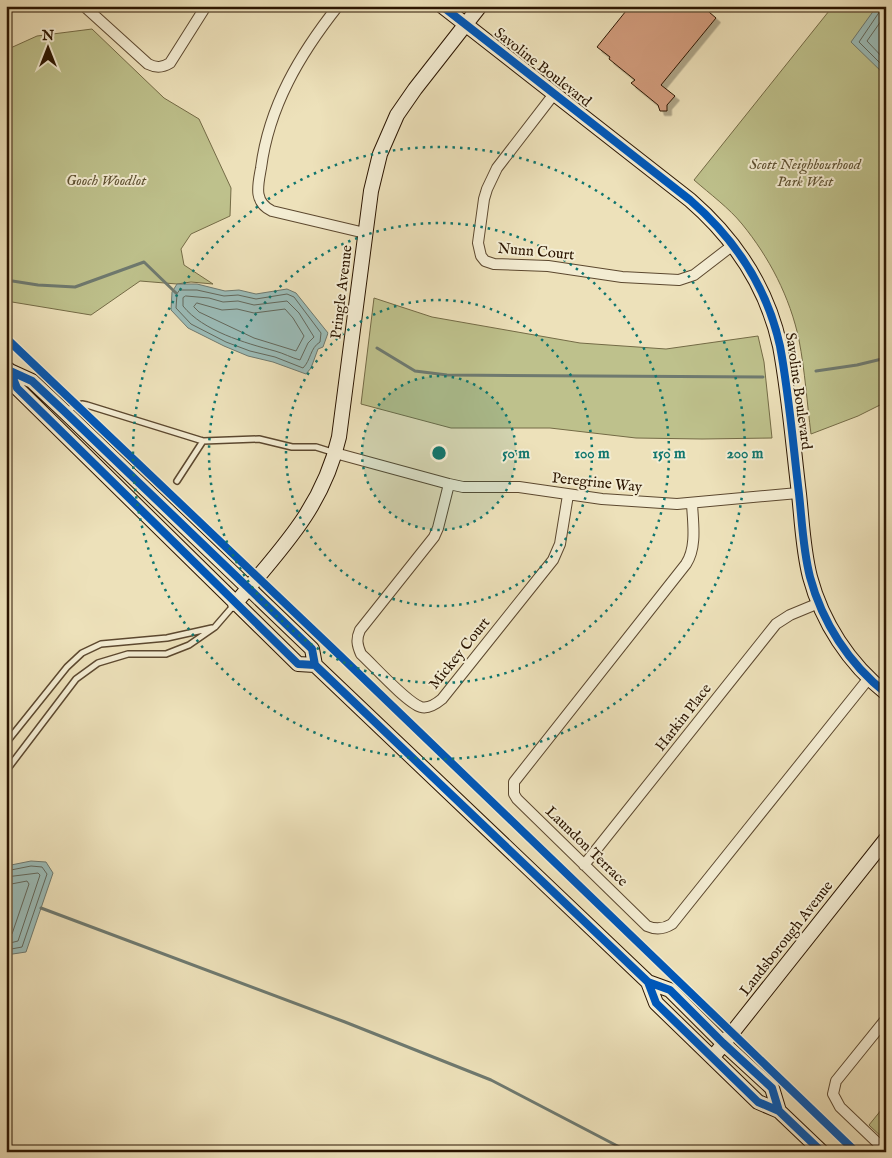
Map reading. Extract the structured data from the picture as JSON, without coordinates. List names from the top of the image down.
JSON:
{
  "streets": {
    "street": [
      "Savoline Boulevard",
      "Nunn Court",
      "Pringle Avenue",
      "Peregrine Way",
      "Mickey Court",
      "Harkin Place",
      "Laundon Terrace",
      "Landsborough Avenue"
    ]
  },
  "crossings": [
    ["Savoline Boulevard", "Nunn Court"],
    ["Savoline Boulevard", "Pringle Avenue"],
    ["Savoline Boulevard", "Peregrine Way"],
    ["Savoline Boulevard", "Harkin Place"],
    ["Savoline Boulevard", "Laundon Terrace"],
    ["Pringle Avenue", "Peregrine Way"],
    ["Peregrine Way", "Mickey Court"],
    ["Peregrine Way", "Laundon Terrace"],
    ["Harkin Place", "Laundon Terrace"]
  ],
  "parks": ["Scott Neighbourhood Park West", "Gooch Woodlot"],
  "north": "top",
  "rings": [
    "50 m",
    "100 m",
    "150 m",
    "200 m"
  ]
}
